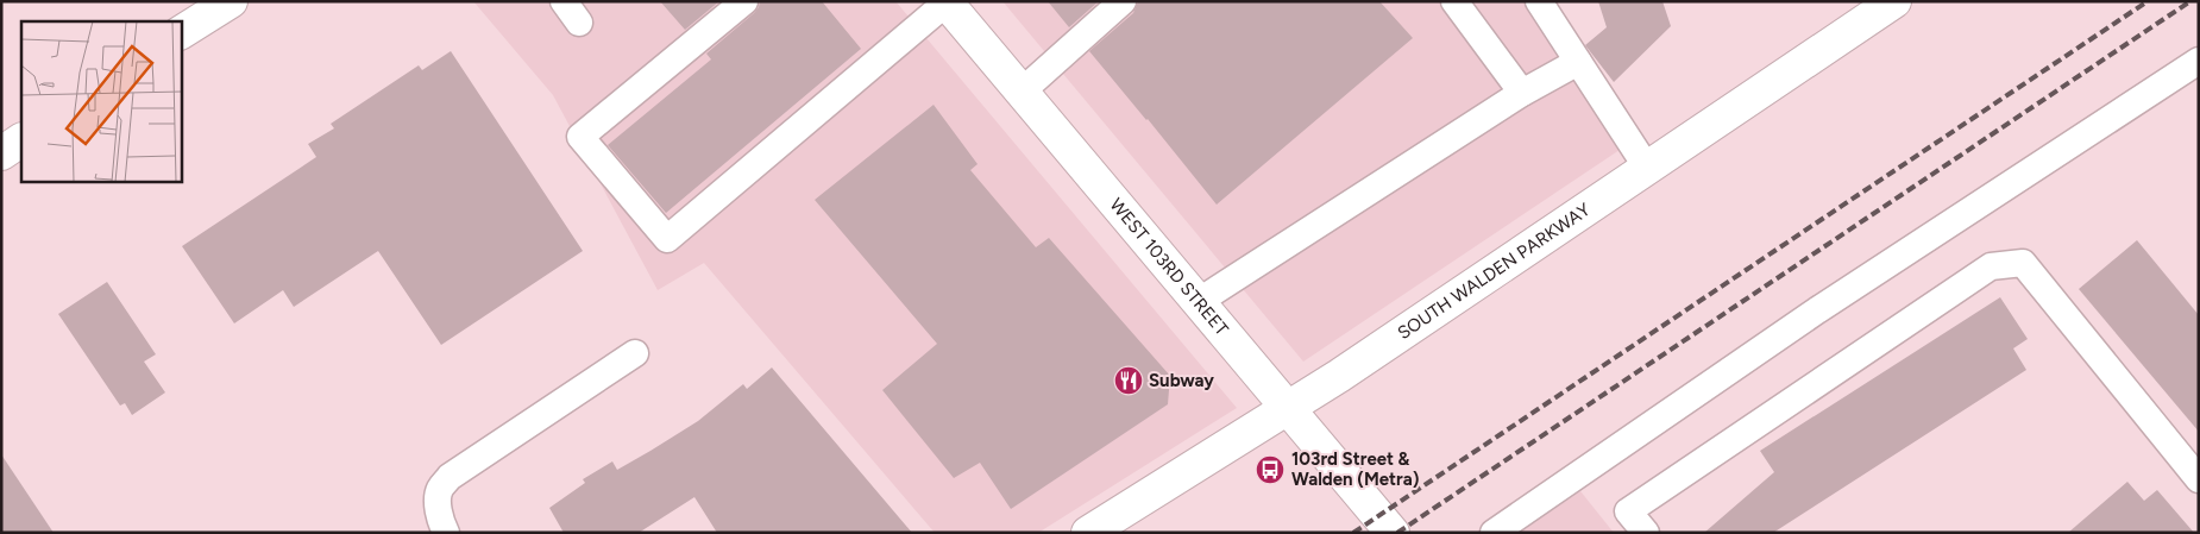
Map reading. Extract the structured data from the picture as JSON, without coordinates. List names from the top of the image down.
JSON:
{
  "streets": {
    "street": ["WEST 103RD STREET", "SOUTH WALDEN PARKWAY"]
  },
  "crossings": [
    ["WEST 103RD STREET", "SOUTH WALDEN PARKWAY"]
  ],
  "places": {
    "restaurant": ["Subway"],
    "bus stop": ["103rd Street & Walden (Metra)"]
  }
}
